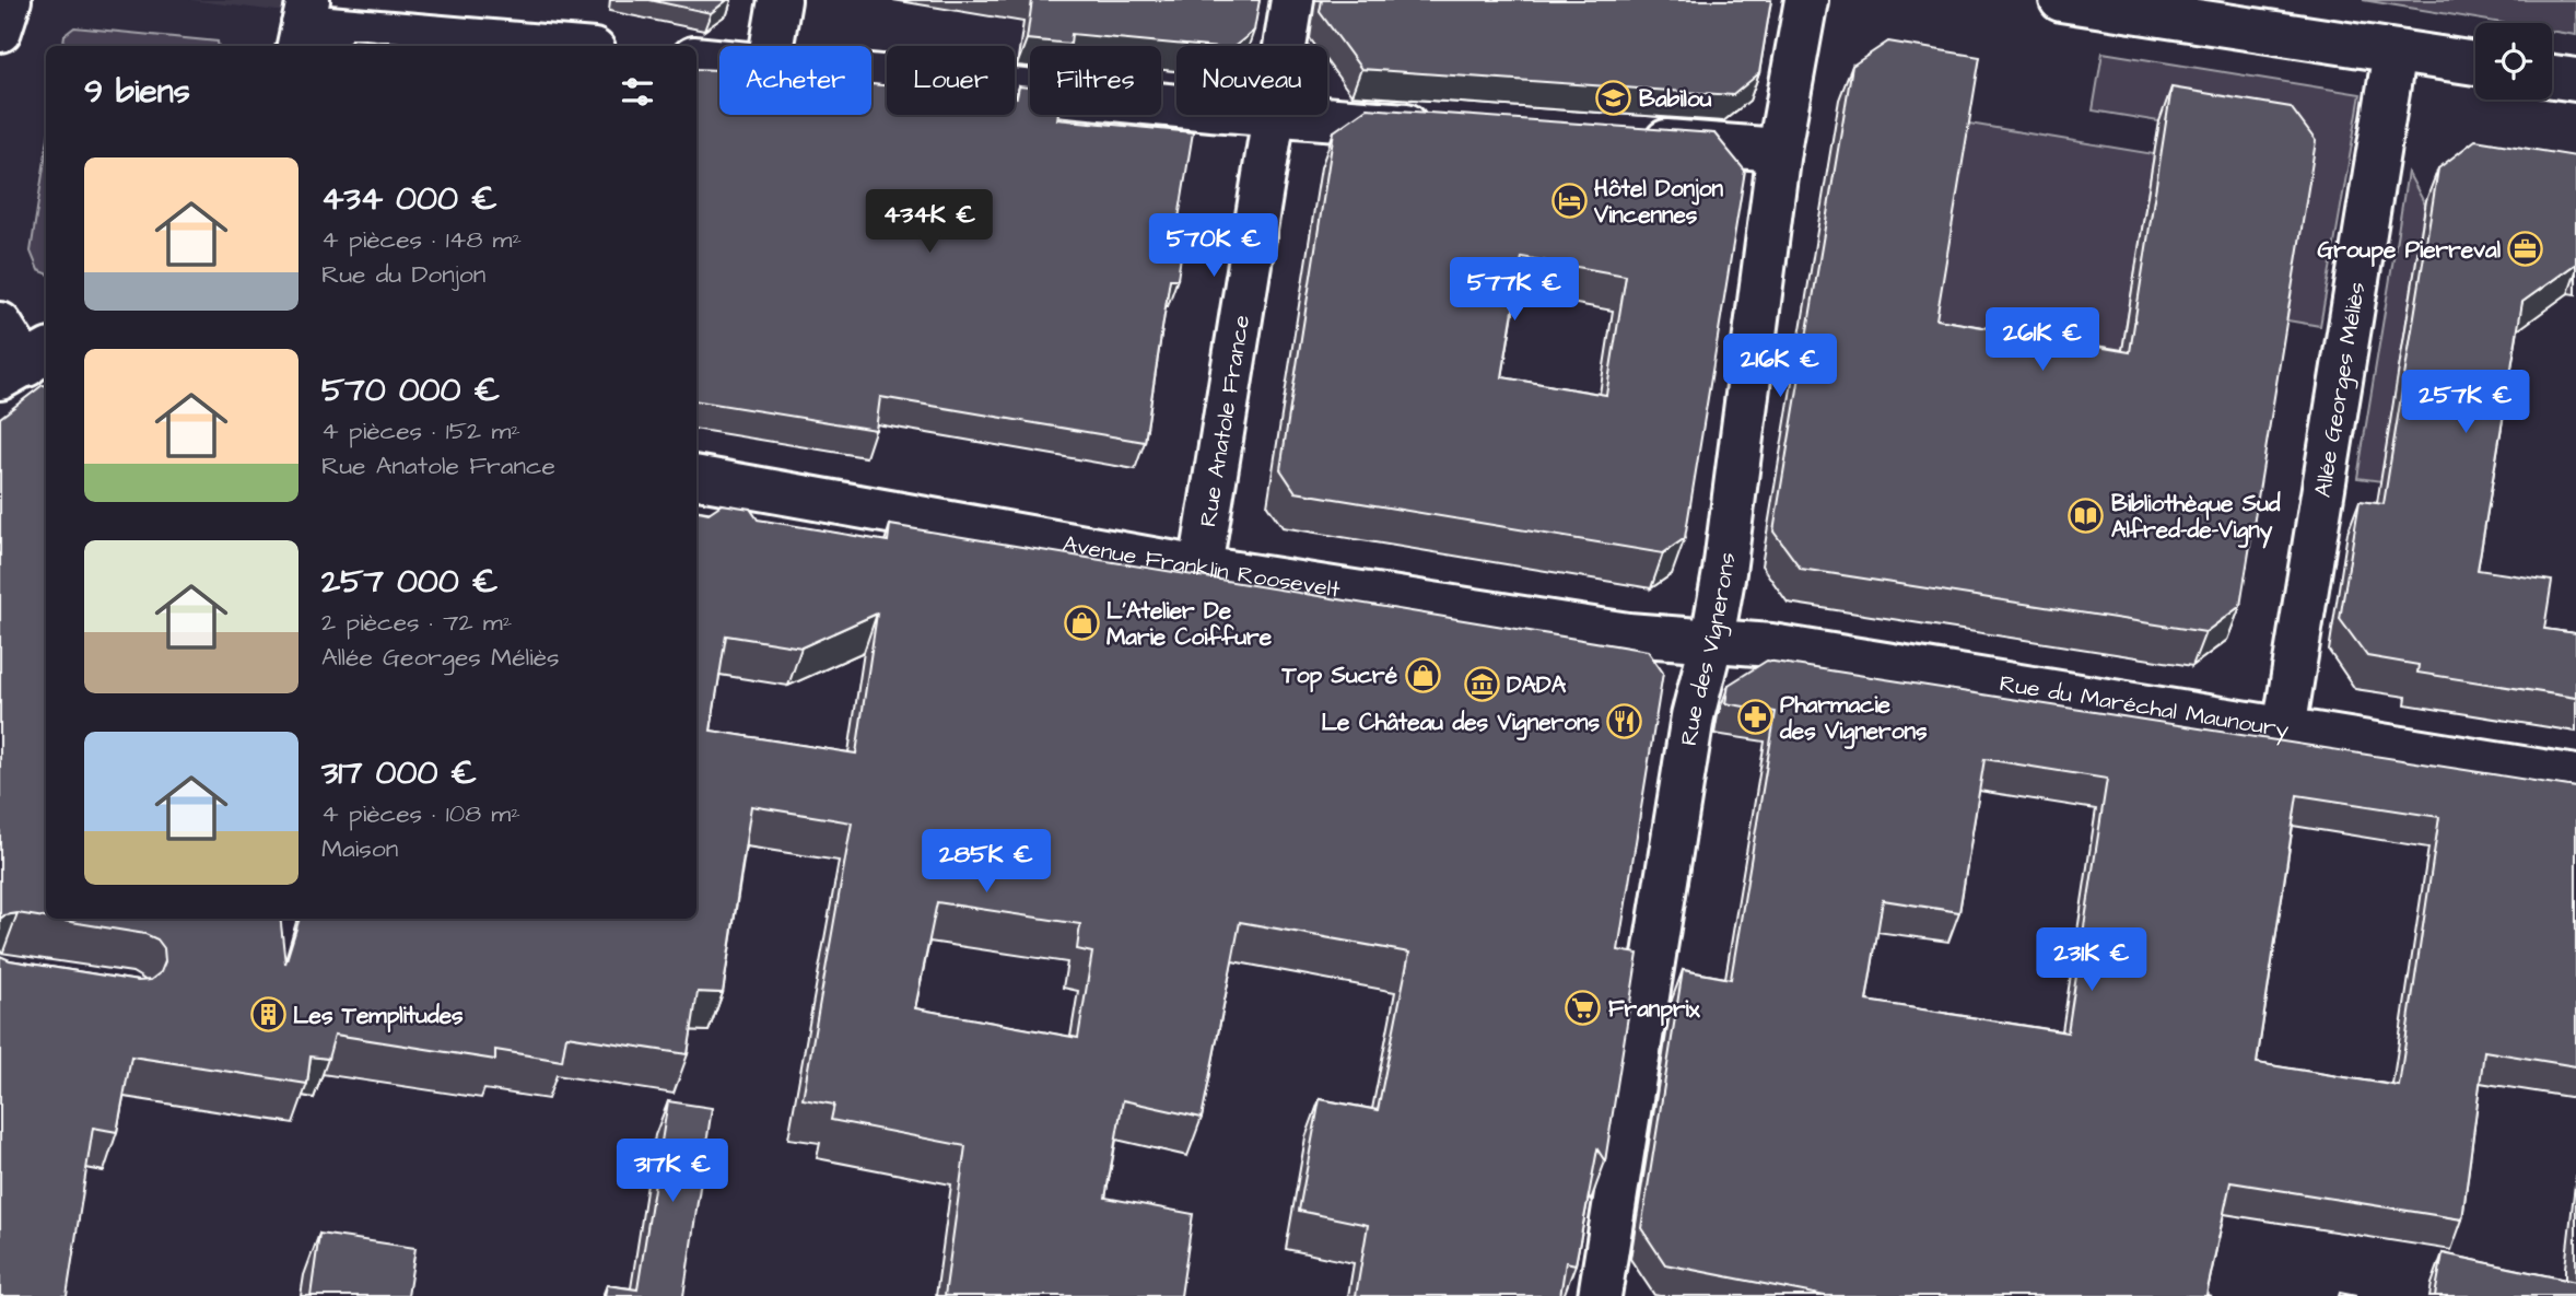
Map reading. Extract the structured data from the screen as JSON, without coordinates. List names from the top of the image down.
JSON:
{
  "streets": {
    "street": [
      "Allée Georges Méliès",
      "Rue Anatole France",
      "Avenue Franklin Roosevelt",
      "Rue des Vignerons",
      "Rue du Maréchal Maunoury"
    ]
  },
  "crossings": [
    ["Allée Georges Méliès", "Rue du Maréchal Maunoury"],
    ["Rue Anatole France", "Avenue Franklin Roosevelt"],
    ["Avenue Franklin Roosevelt", "Rue des Vignerons"],
    ["Avenue Franklin Roosevelt", "Rue du Maréchal Maunoury"],
    ["Rue des Vignerons", "Rue du Maréchal Maunoury"]
  ],
  "places": {
    "school or university": ["Babilou"],
    "hotel": ["Hôtel Donjon Vincennes"],
    "office": ["Groupe Pierreval"],
    "library": ["Bibliothèque Sud Alfred-de-Vigny"],
    "shop": ["L’Atelier De Marie Coiffure", "Top Sucré"],
    "museum": ["DADA"],
    "pharmacy": ["Pharmacie des Vignerons"],
    "restaurant": ["Le Château des Vignerons"],
    "supermarket": ["Franprix"],
    "building": ["Les Templitudes"]
  },
  "page": {
    "chip": [
      "Acheter",
      "Louer",
      "Filtres",
      "Nouveau"
    ],
    "heading": "9 biens",
    "list": [
      {
        "name": "434 000 €",
        "note": "4 pièces · 148 m² · Rue du Donjon"
      },
      {
        "name": "570 000 €",
        "note": "4 pièces · 152 m² · Rue Anatole France"
      },
      {
        "name": "257 000 €",
        "note": "2 pièces · 72 m² · Allée Georges Méliès"
      },
      {
        "name": "317 000 €",
        "note": "4 pièces · 108 m² · Maison"
      }
    ],
    "price": [
      "434K €",
      "570K €",
      "577K €",
      "261K €",
      "216K €",
      "257K €",
      "285K €",
      "231K €",
      "317K €"
    ]
  }
}
